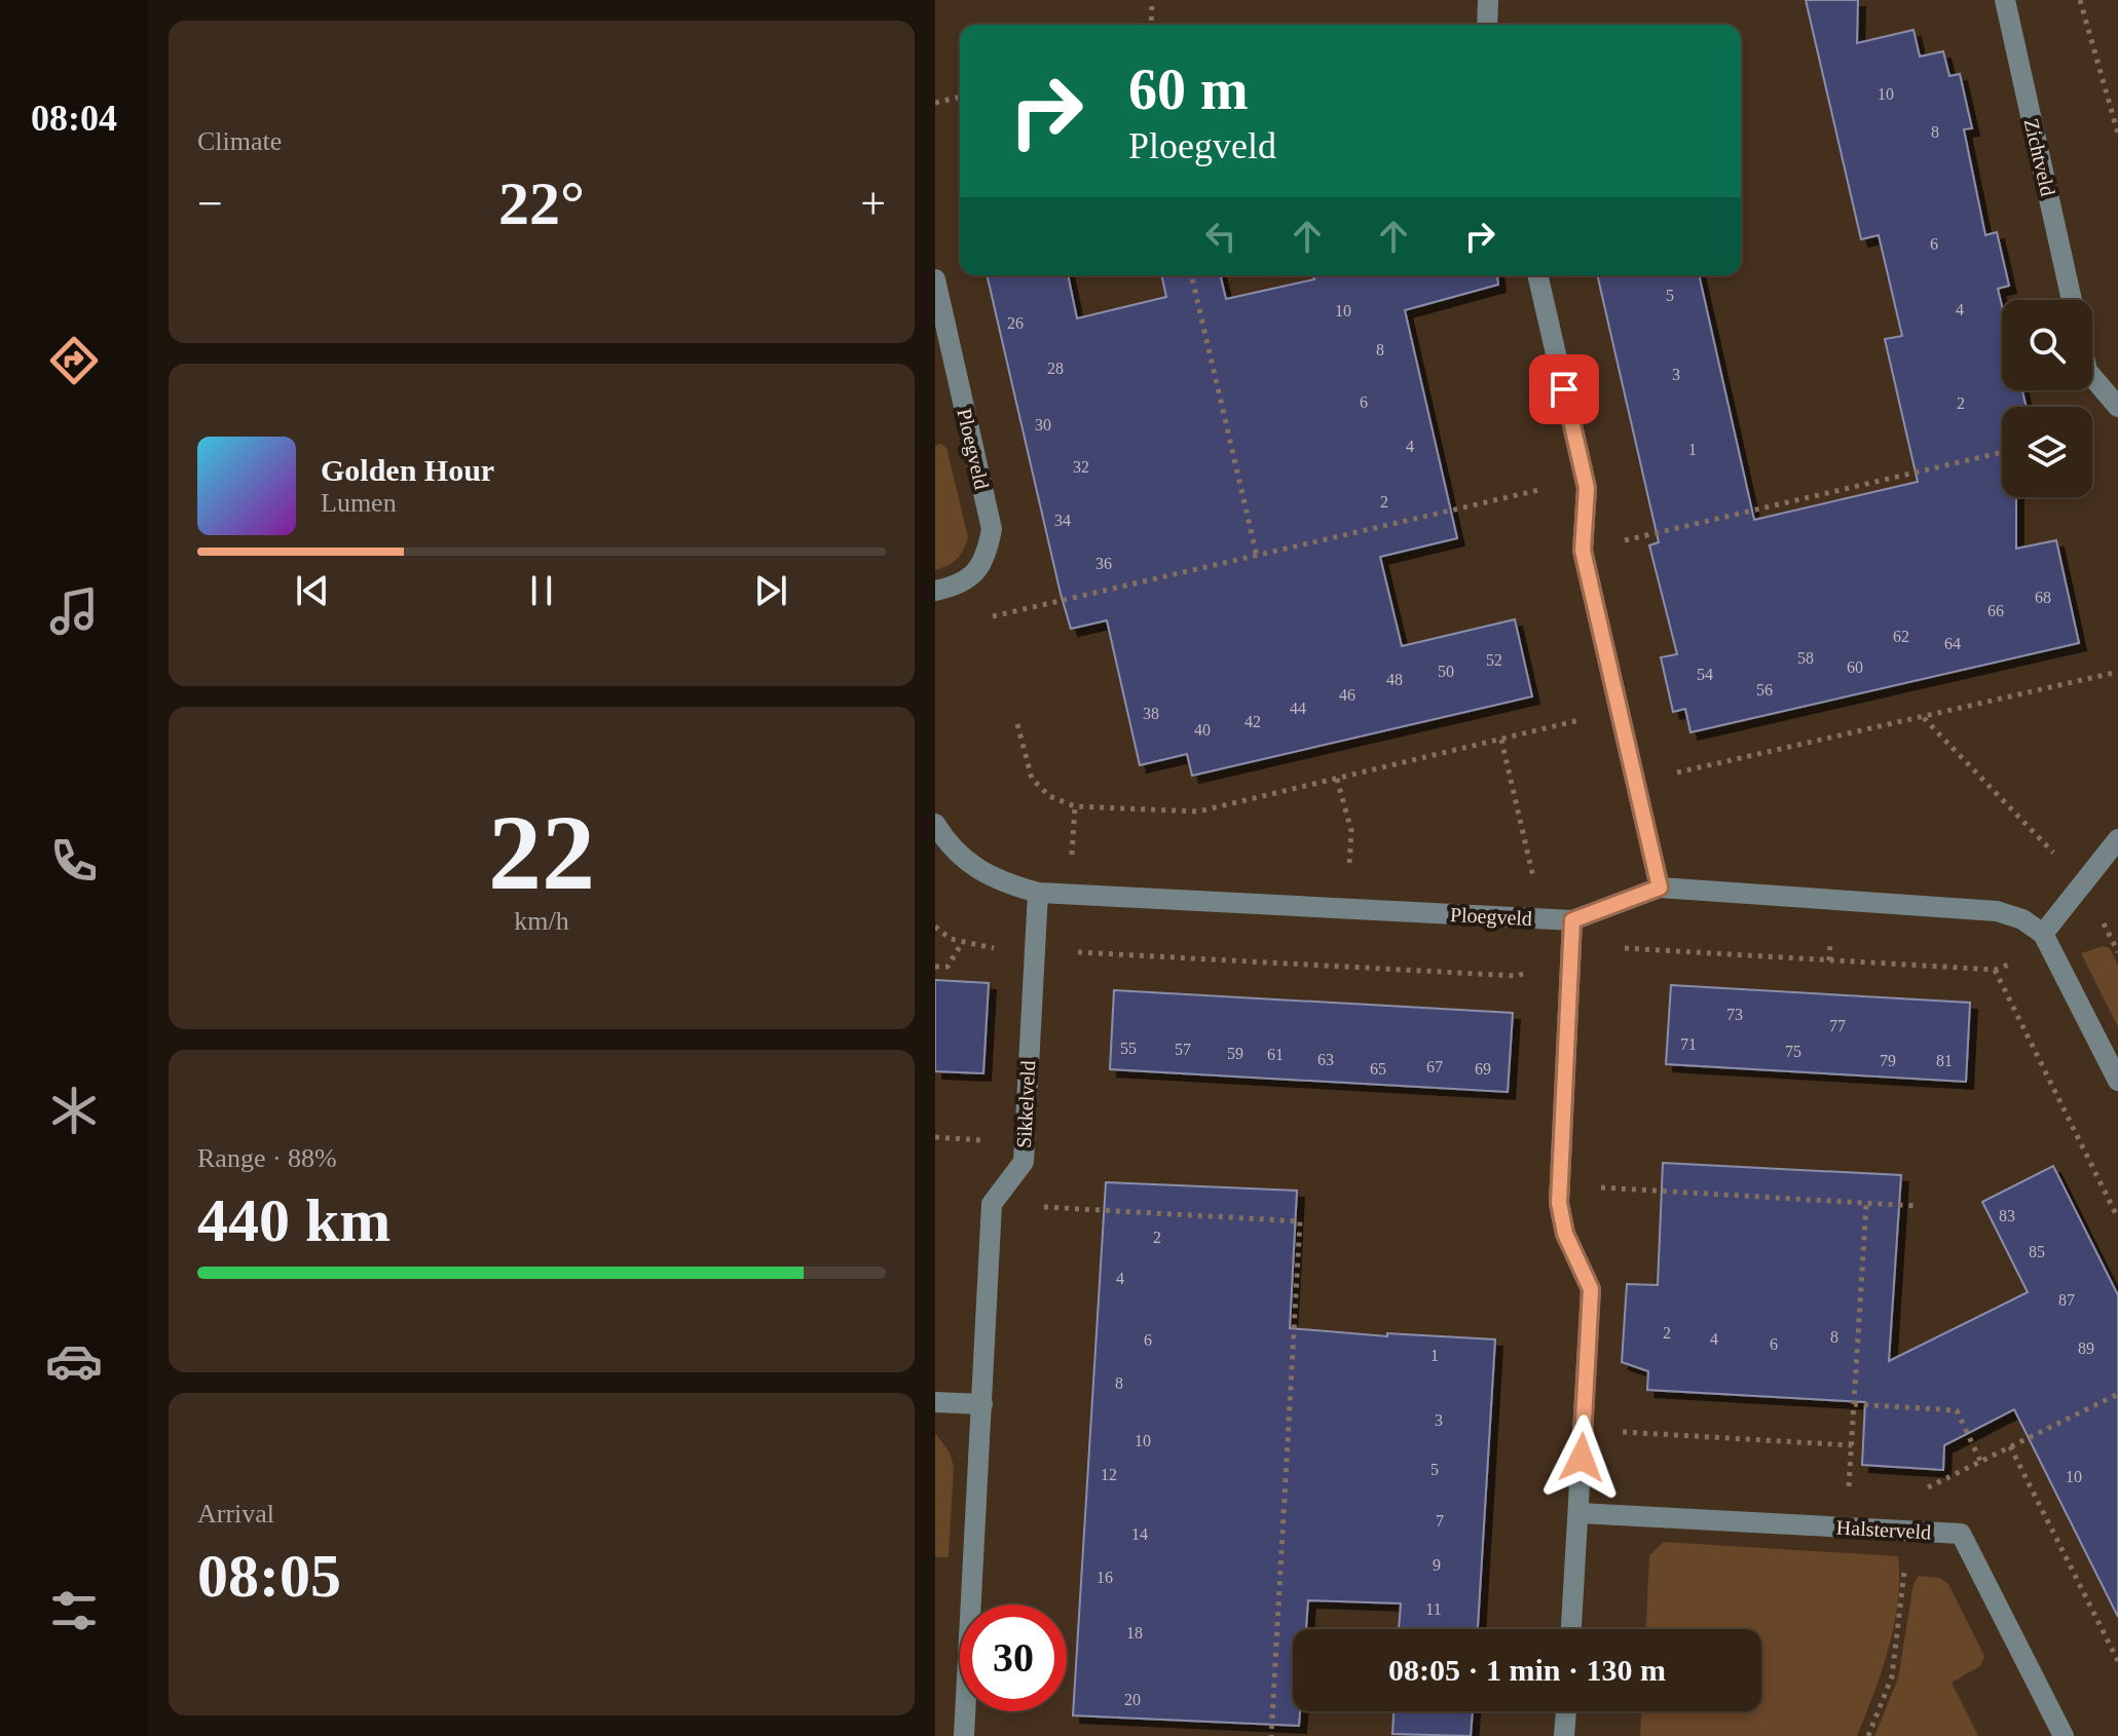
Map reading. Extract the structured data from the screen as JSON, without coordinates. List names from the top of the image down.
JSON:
{
  "streets": {
    "street": [
      "Zichtveld",
      "Ploegveld",
      "Sikkelveld",
      "Halsterveld"
    ]
  },
  "crossings": [
    ["Ploegveld", "Sikkelveld"]
  ],
  "house_numbers": [
    "10",
    "8",
    "6",
    "5",
    "4",
    "10",
    "26",
    "8",
    "28",
    "3",
    "6",
    "2",
    "30",
    "4",
    "1",
    "32",
    "2",
    "34",
    "36",
    "68",
    "66",
    "62",
    "64",
    "58",
    "52",
    "60",
    "50",
    "54",
    "48",
    "56",
    "46",
    "44",
    "38",
    "42",
    "40",
    "73",
    "77",
    "71",
    "55",
    "57",
    "75",
    "59",
    "61",
    "63",
    "79",
    "81",
    "67",
    "65",
    "69",
    "83",
    "2",
    "85",
    "4",
    "87",
    "2",
    "8",
    "4",
    "6",
    "6",
    "89",
    "1",
    "8",
    "3",
    "10",
    "5",
    "12",
    "10",
    "7",
    "14",
    "9",
    "16",
    "11",
    "18",
    "20"
  ],
  "page": {
    "tabs": "08:04",
    "tile": [
      "Climate",
      ["22", "km/h"],
      ["Range · 88%", "440 km"],
      ["Arrival", "08:05"]
    ],
    "turn": ["60 m", "Ploegveld"],
    "heat": ["−", "22°", "+"],
    "song": ["Golden Hour", "Lumen"],
    "limit": "30",
    "trip": "08:05 · 1 min · 130 m"
  }
}
